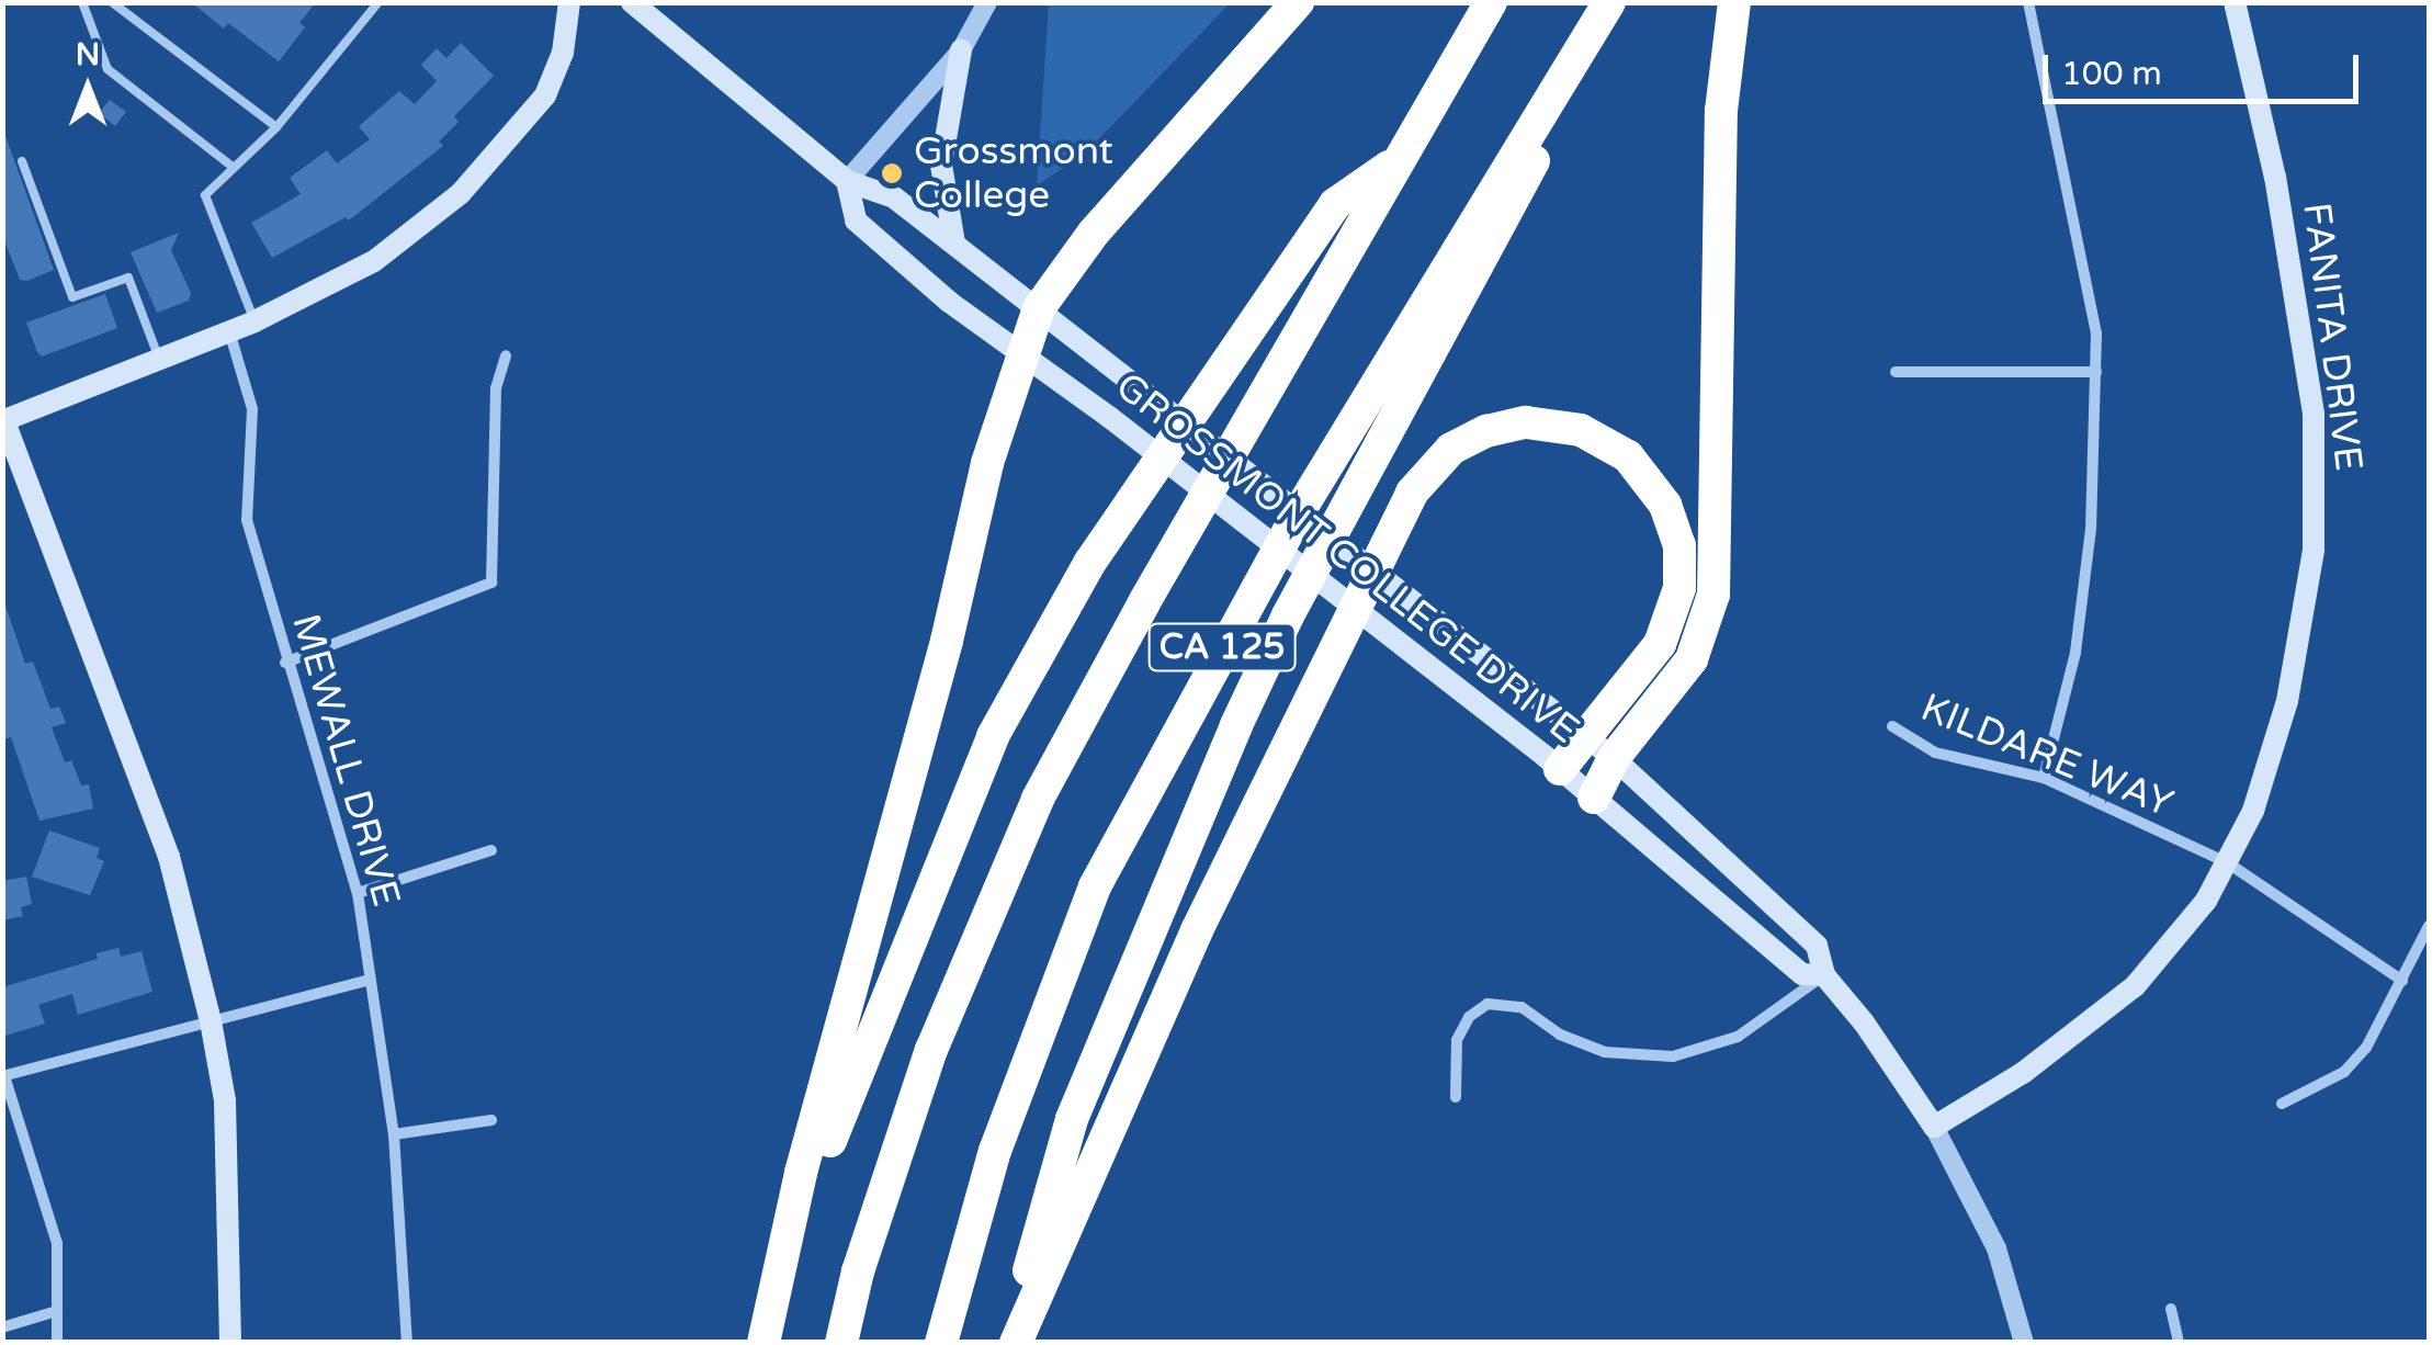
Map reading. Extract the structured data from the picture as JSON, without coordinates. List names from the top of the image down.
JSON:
{
  "streets": {
    "highway": ["CA 125"],
    "main road": ["FANITA DRIVE", "GROSSMONT COLLEGE DRIVE"],
    "street": ["KILDARE WAY", "MEWALL DRIVE"]
  },
  "crossings": [
    ["FANITA DRIVE", "GROSSMONT COLLEGE DRIVE"],
    ["FANITA DRIVE", "KILDARE WAY"]
  ],
  "places": ["Grossmont College"],
  "scale_bar": "100 m",
  "north": "top"
}
